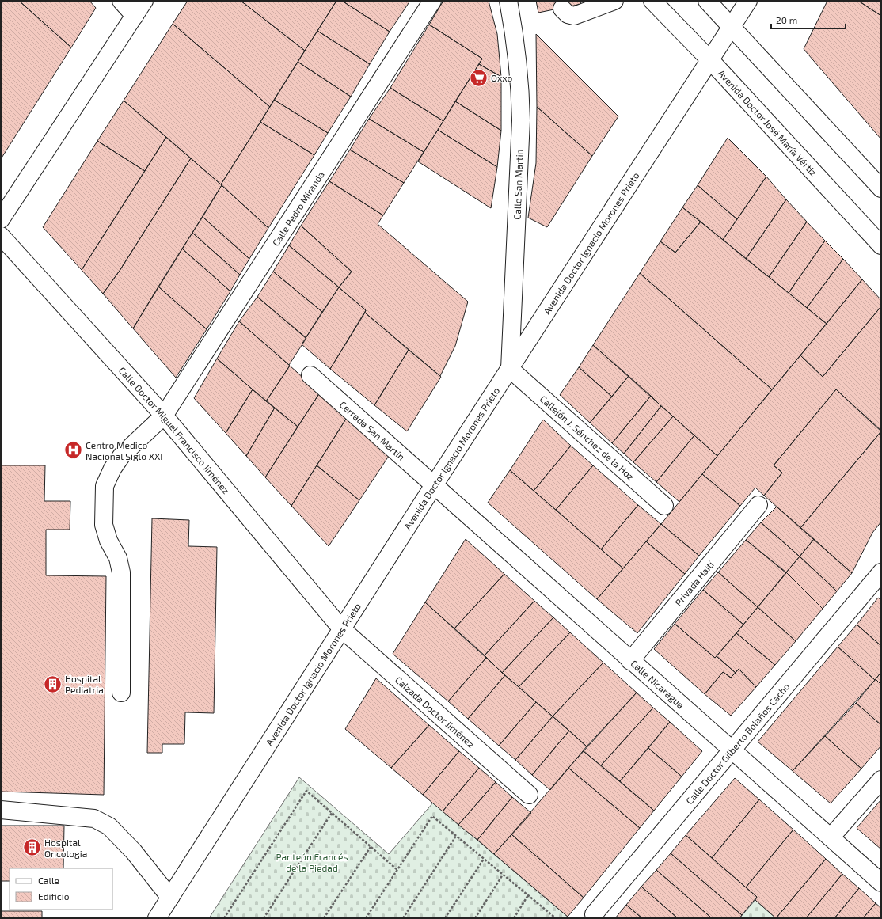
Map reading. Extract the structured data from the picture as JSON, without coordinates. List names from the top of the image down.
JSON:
{
  "streets": {
    "street": [
      "Avenida Doctor José María Vértiz",
      "Calle San Martin",
      "Calle Pedro Miranda",
      "Avenida Doctor Ignacio Morones Prieto",
      "Calle Doctor Miguel Francisco Jiménez",
      "Cerrada San Martín",
      "Callejón J. Sánchez de la Hoz",
      "Privada Haití",
      "Calle Nicaragua",
      "Calzada Doctor Jiménez",
      "Calle Doctor Gilberto Bolaños Cacho"
    ]
  },
  "crossings": [
    ["Avenida Doctor José María Vértiz", "Avenida Doctor Ignacio Morones Prieto"],
    ["Calle San Martin", "Avenida Doctor Ignacio Morones Prieto"],
    ["Calle San Martin", "Callejón J. Sánchez de la Hoz"],
    ["Calle Pedro Miranda", "Calle Doctor Miguel Francisco Jiménez"],
    ["Avenida Doctor Ignacio Morones Prieto", "Calle Doctor Miguel Francisco Jiménez"],
    ["Avenida Doctor Ignacio Morones Prieto", "Cerrada San Martín"],
    ["Avenida Doctor Ignacio Morones Prieto", "Callejón J. Sánchez de la Hoz"],
    ["Avenida Doctor Ignacio Morones Prieto", "Calle Nicaragua"],
    ["Avenida Doctor Ignacio Morones Prieto", "Calzada Doctor Jiménez"],
    ["Calle Doctor Miguel Francisco Jiménez", "Calzada Doctor Jiménez"],
    ["Cerrada San Martín", "Calle Nicaragua"],
    ["Privada Haití", "Calle Nicaragua"],
    ["Calle Nicaragua", "Calle Doctor Gilberto Bolaños Cacho"]
  ],
  "parks": ["Panteón Francés de la Piedad"],
  "places": {
    "supermarket": ["Oxxo"],
    "hospital": ["Centro Medico Nacional Siglo XXI"],
    "building": ["Hospital Pediatria", "Hospital Oncologia"]
  },
  "legend": ["Calle", "Edificio"],
  "scale_bar": "20 m"
}
